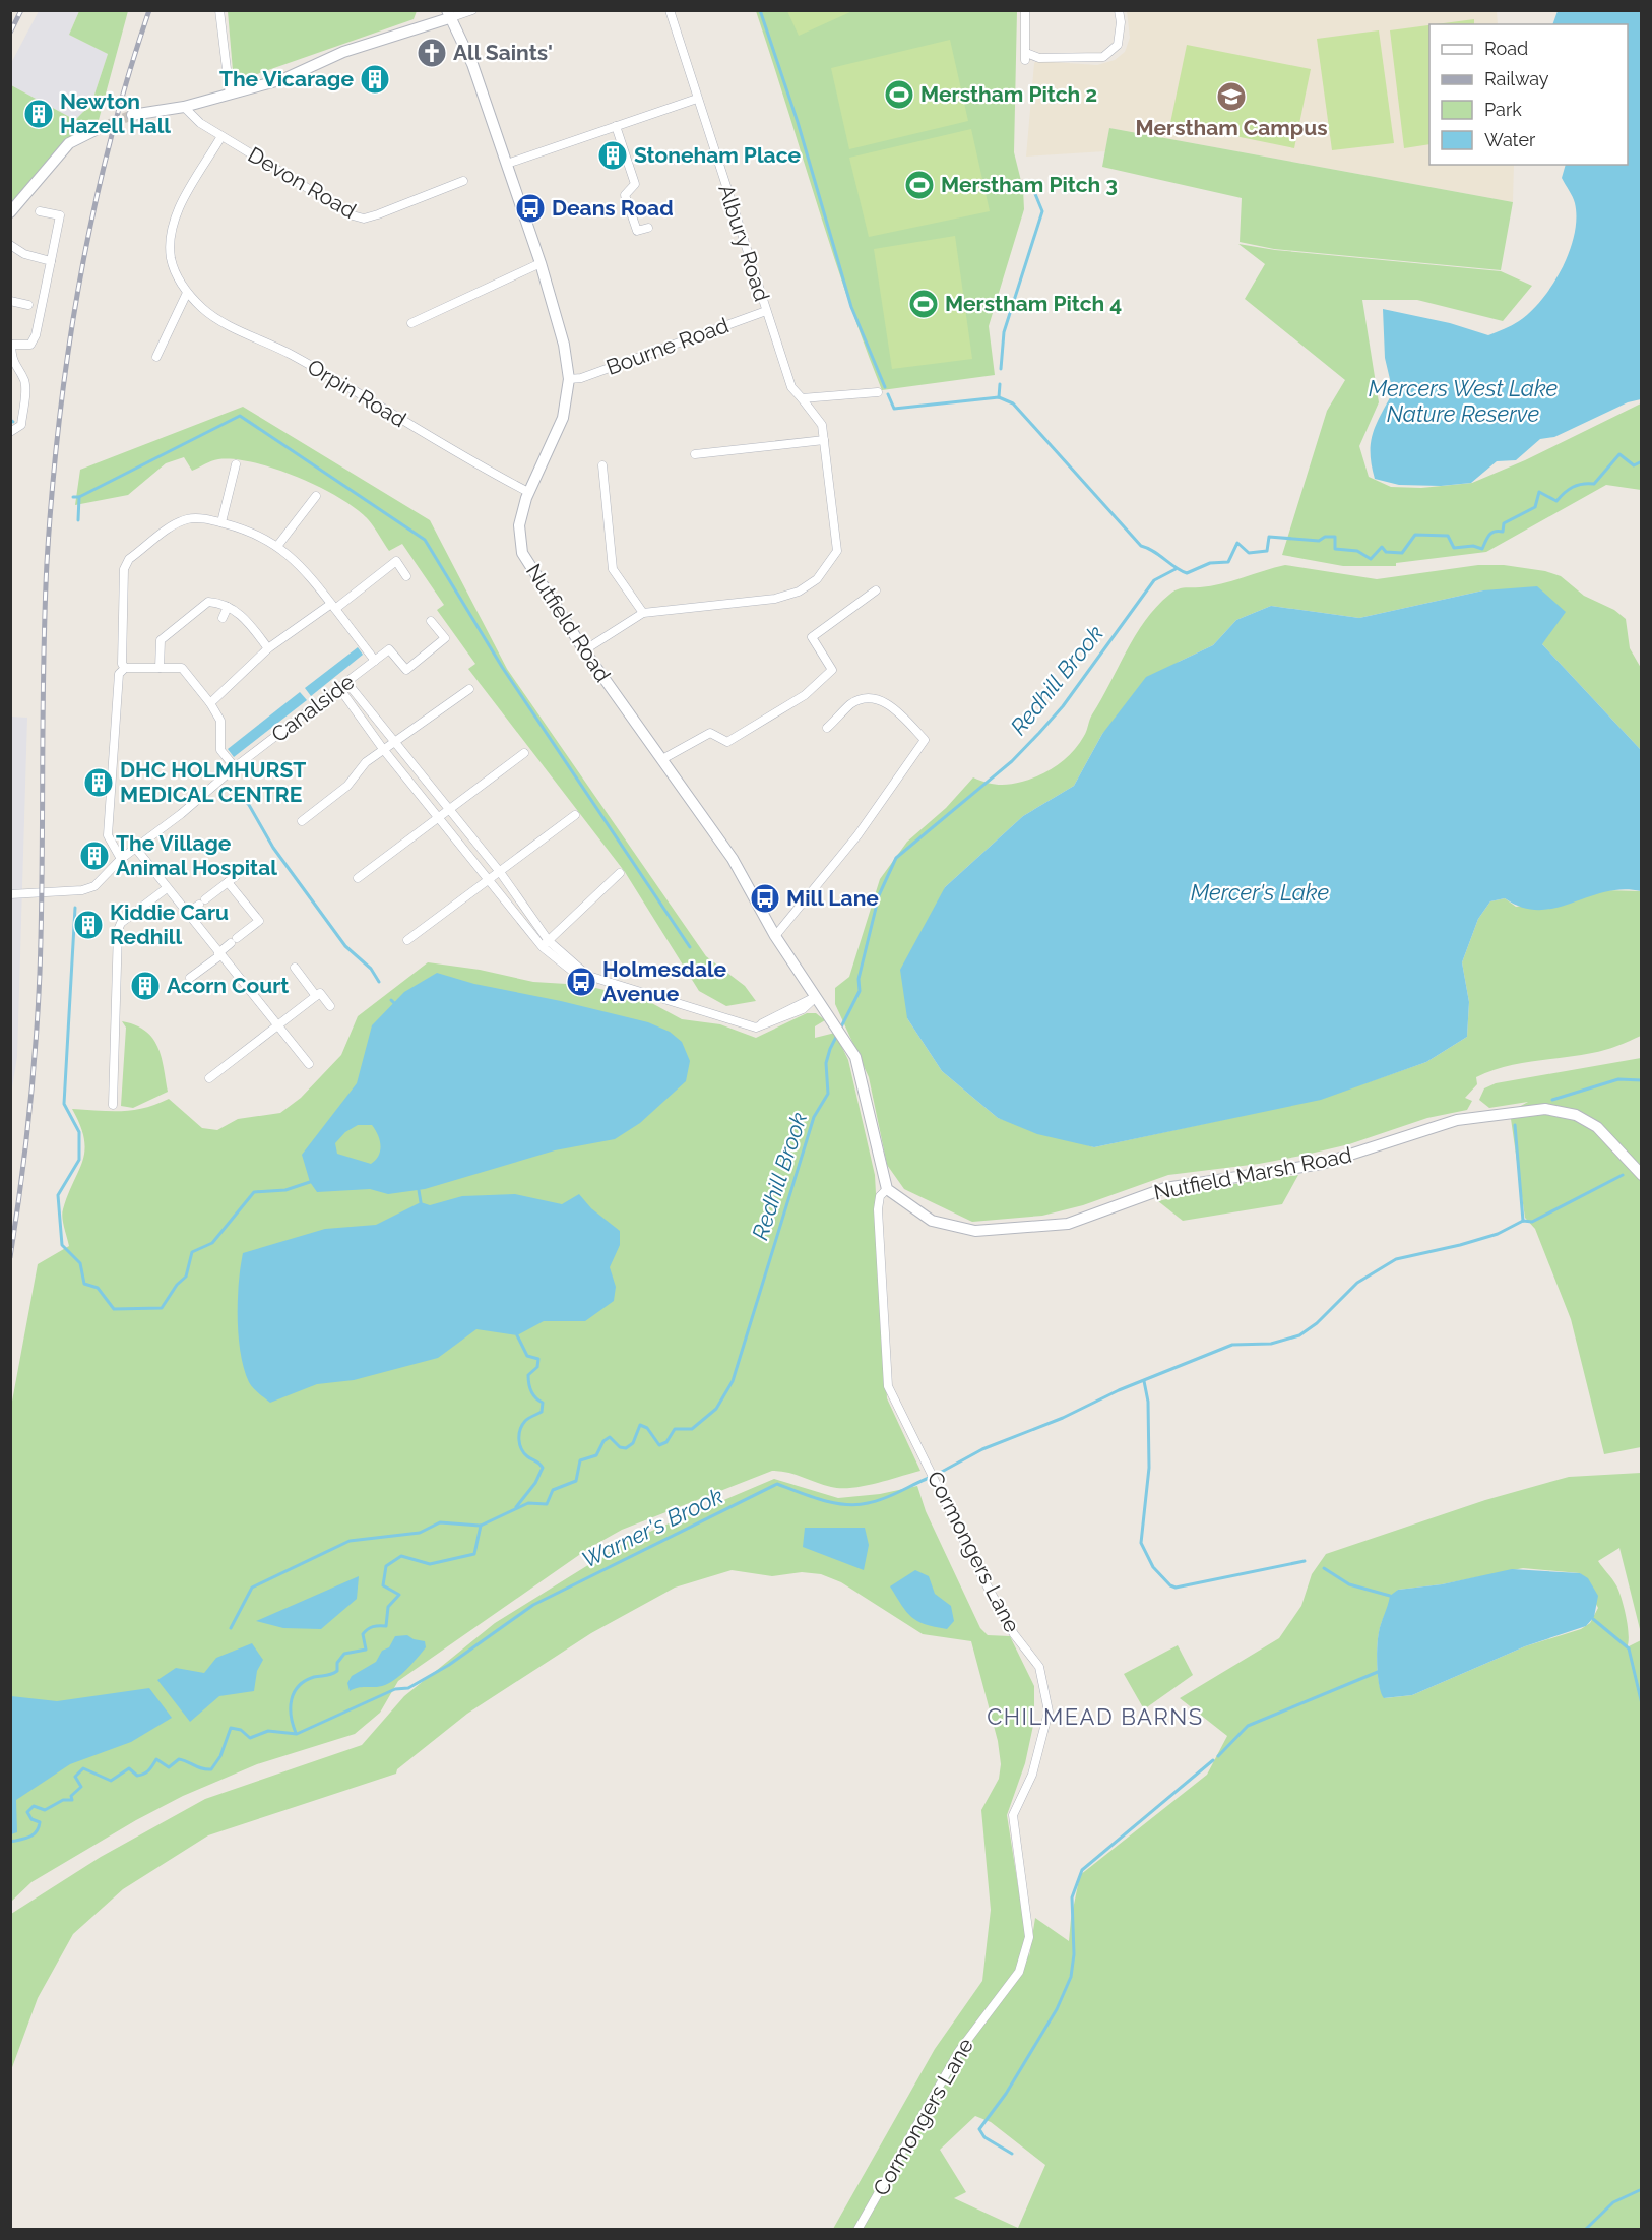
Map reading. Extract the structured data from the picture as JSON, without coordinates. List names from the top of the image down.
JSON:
{
  "streets": {
    "street": [
      "Devon Road",
      "Albury Road",
      "Bourne Road",
      "Orpin Road",
      "Nutfield Road",
      "Canalside",
      "Nutfield Marsh Road",
      "Cormongers Lane"
    ]
  },
  "crossings": [
    ["Devon Road", "Orpin Road"],
    ["Albury Road", "Bourne Road"],
    ["Bourne Road", "Nutfield Road"],
    ["Orpin Road", "Nutfield Road"],
    ["Nutfield Road", "Nutfield Marsh Road"],
    ["Nutfield Road", "Cormongers Lane"],
    ["Nutfield Marsh Road", "Cormongers Lane"]
  ],
  "districts": ["CHILMEAD BARNS"],
  "water": [
    "Mercers West Lake Nature Reserve",
    "Redhill Brook",
    "Mercer's Lake",
    "Warner's Brook"
  ],
  "places": {
    "church": ["All Saints'"],
    "building": [
      "The Vicarage",
      "Newton Hazell Hall",
      "Stoneham Place",
      "DHC HOLMHURST MEDICAL CENTRE",
      "The Village Animal Hospital",
      "Kiddie Caru Redhill",
      "Acorn Court"
    ],
    "sports": ["Merstham Pitch 2", "Merstham Pitch 3", "Merstham Pitch 4"],
    "school or university": ["Merstham Campus"],
    "bus stop": ["Deans Road", "Mill Lane", "Holmesdale Avenue"]
  },
  "legend": [
    "Road",
    "Railway",
    "Park",
    "Water"
  ]
}
